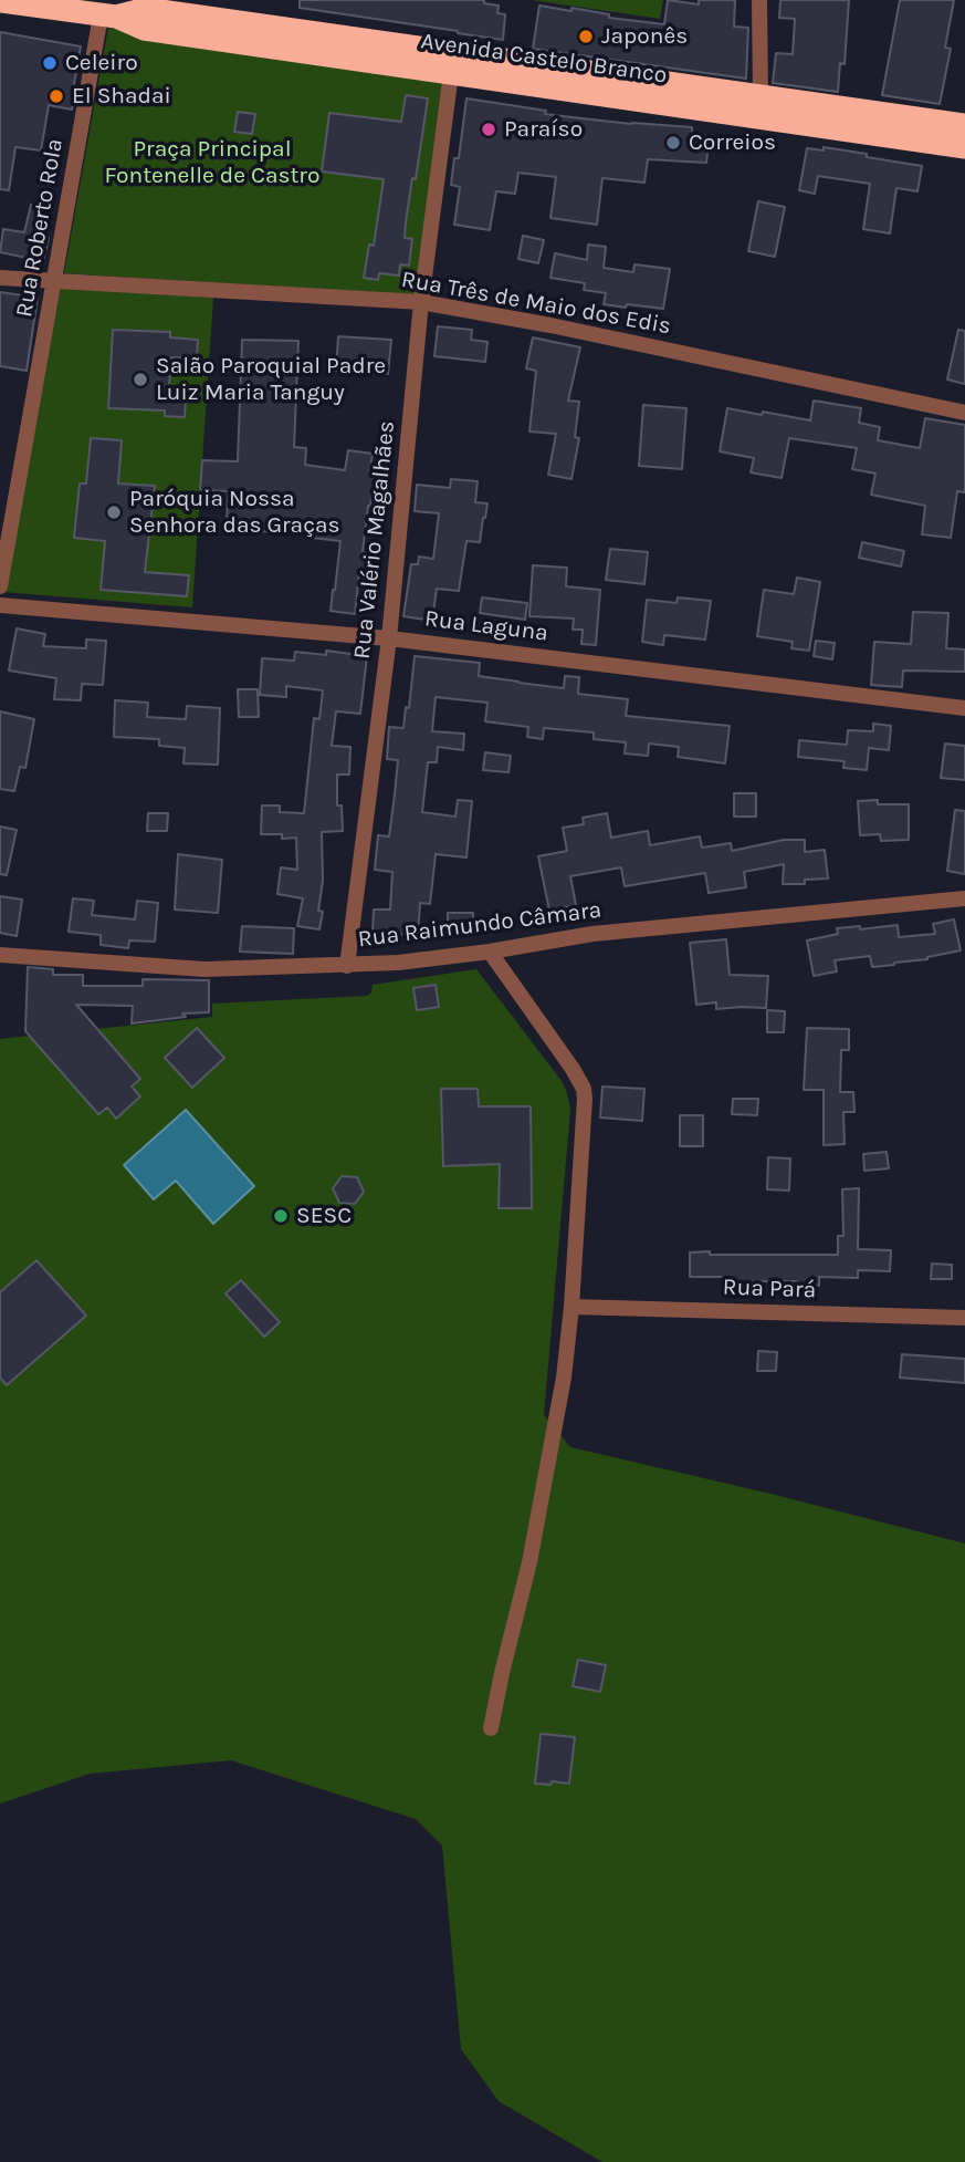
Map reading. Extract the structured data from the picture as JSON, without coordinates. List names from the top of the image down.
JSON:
{
  "streets": {
    "highway": ["Avenida Castelo Branco"],
    "street": [
      "Rua Roberto Rola",
      "Rua Três de Maio dos Edis",
      "Rua Valério Magalhães",
      "Rua Laguna",
      "Rua Raimundo Câmara",
      "Rua Pará"
    ]
  },
  "crossings": [
    ["Avenida Castelo Branco", "Rua Roberto Rola"],
    ["Avenida Castelo Branco", "Rua Valério Magalhães"],
    ["Rua Roberto Rola", "Rua Três de Maio dos Edis"],
    ["Rua Três de Maio dos Edis", "Rua Valério Magalhães"],
    ["Rua Valério Magalhães", "Rua Laguna"],
    ["Rua Valério Magalhães", "Rua Raimundo Câmara"]
  ],
  "parks": ["Praça Principal Fontenelle de Castro"],
  "places": [
    "Japonês",
    "Celeiro",
    "El Shadai",
    "Paraíso",
    "Correios",
    "Salão Paroquial Padre Luiz Maria Tanguy",
    "Paróquia Nossa Senhora das Graças",
    "SESC"
  ]
}
